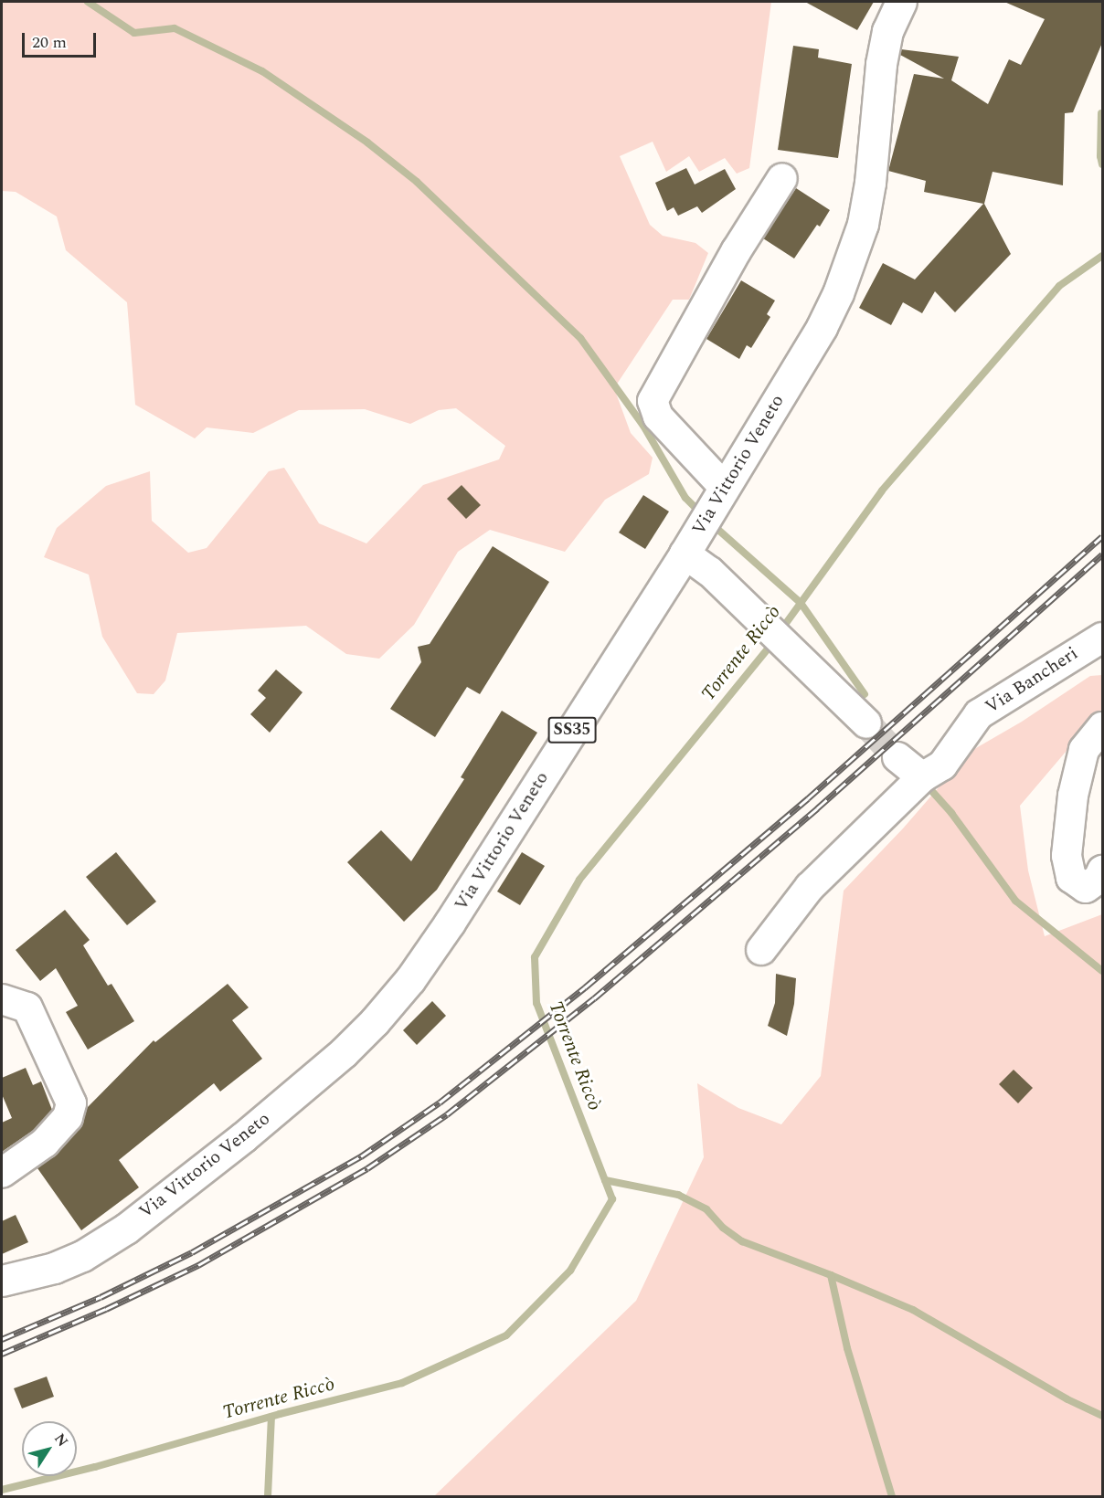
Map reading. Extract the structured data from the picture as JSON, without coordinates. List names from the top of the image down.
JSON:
{
  "streets": {
    "main road": ["Via Vittorio Veneto", "SS35"],
    "street": ["Via Bancheri"]
  },
  "water": ["Torrente Riccò"],
  "scale_bar": "20 m",
  "north": "top right"
}
